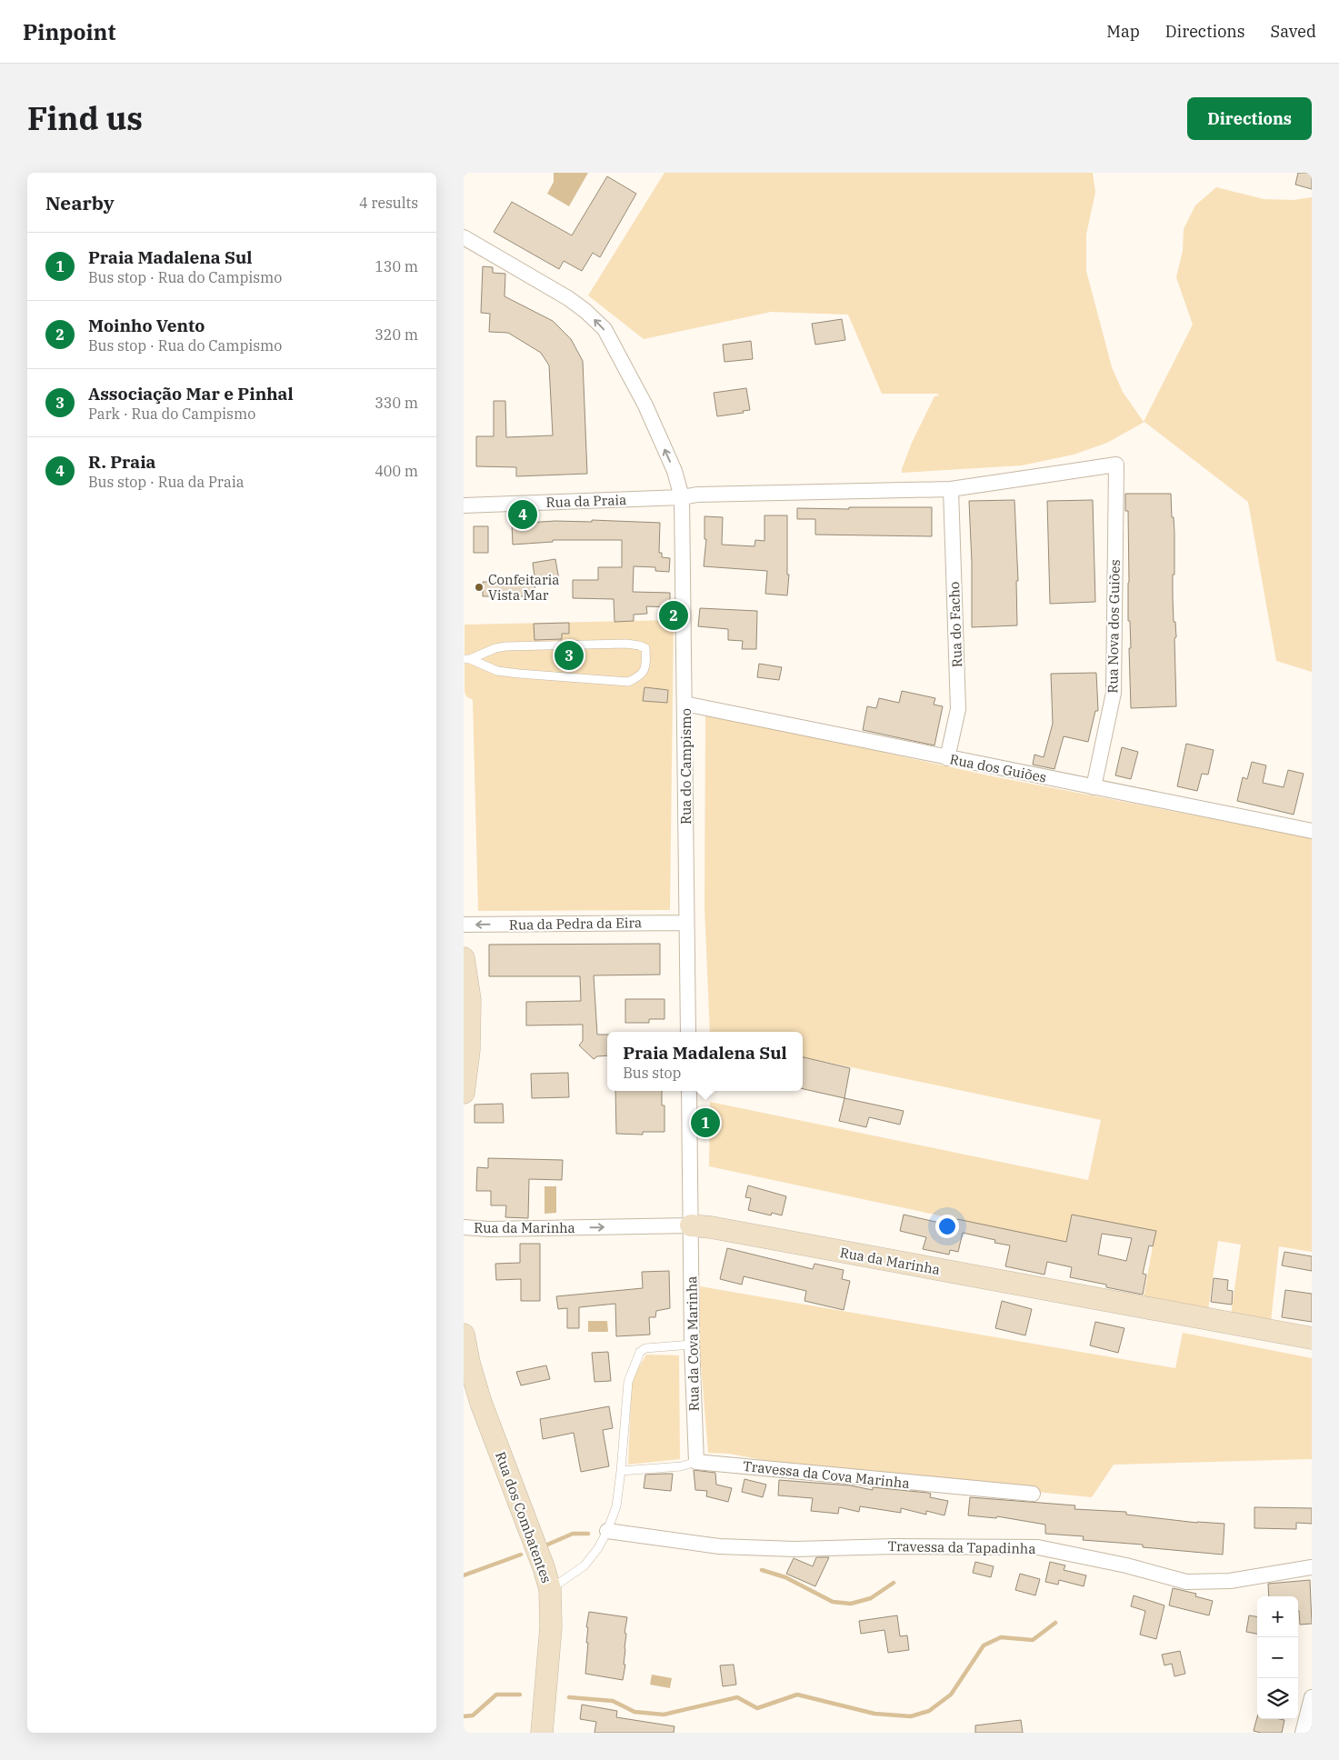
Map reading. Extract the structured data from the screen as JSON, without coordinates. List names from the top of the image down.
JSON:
{
  "streets": {
    "street": [
      "Rua da Praia",
      "Rua do Facho",
      "Rua Nova dos Guiões",
      "Rua do Campismo",
      "Rua dos Guiões",
      "Rua da Pedra da Eira",
      "Rua da Marinha",
      "Rua da Cova Marinha",
      "Travessa da Cova Marinha",
      "Rua dos Combatentes",
      "Travessa da Tapadinha"
    ]
  },
  "crossings": [
    ["Rua da Praia", "Rua do Facho"],
    ["Rua da Praia", "Rua Nova dos Guiões"],
    ["Rua da Praia", "Rua do Campismo"],
    ["Rua do Facho", "Rua dos Guiões"],
    ["Rua Nova dos Guiões", "Rua dos Guiões"],
    ["Rua do Campismo", "Rua dos Guiões"],
    ["Rua do Campismo", "Rua da Pedra da Eira"],
    ["Rua da Marinha", "Rua da Cova Marinha"],
    ["Rua da Cova Marinha", "Travessa da Cova Marinha"]
  ],
  "one_way": ["Rua do Campismo", "Rua da Pedra da Eira"],
  "places": ["Confeitaria Vista Mar"],
  "page": {
    "header": "Pinpoint",
    "nav": ["Map", "Directions", "Saved"],
    "title": "Find us",
    "buttons": "Directions",
    "heading": ["Nearby", "4 results"],
    "list": [
      {
        "mark": "1",
        "name": "Praia Madalena Sul",
        "note": "Bus stop · Rua do Campismo",
        "value": "130 m"
      },
      {
        "mark": "2",
        "name": "Moinho Vento",
        "note": "Bus stop · Rua do Campismo",
        "value": "320 m"
      },
      {
        "mark": "3",
        "name": "Associação Mar e Pinhal",
        "note": "Park · Rua do Campismo",
        "value": "330 m"
      },
      {
        "mark": "4",
        "name": "R. Praia",
        "note": "Bus stop · Rua da Praia",
        "value": "400 m"
      }
    ],
    "pins": [
      "4",
      "2",
      "3",
      "1"
    ],
    "popup": ["Praia Madalena Sul", "Bus stop"],
    "map_buttons": ["+", "−"]
  }
}
